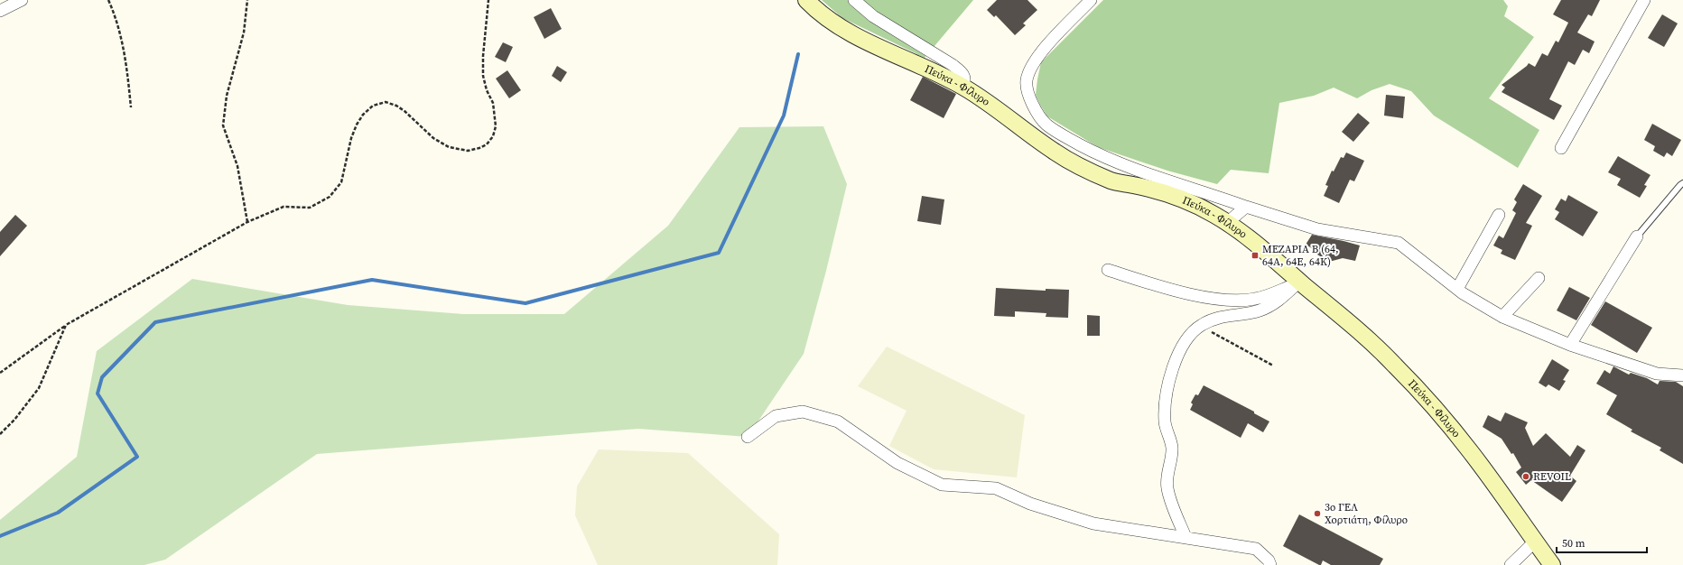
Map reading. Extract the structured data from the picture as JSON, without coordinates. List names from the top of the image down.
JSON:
{
  "streets": {
    "main road": ["Πεύκα - Φίλυρο"]
  },
  "places": {
    "transit": ["ΜΕΖΑΡΙΑ B (64, 64Α, 64Ε, 64Κ)"],
    "other": ["REVOIL", "3ο ΓΕΛ Χορτιάτη, Φίλυρο"]
  },
  "scale_bar": "50 m"
}
